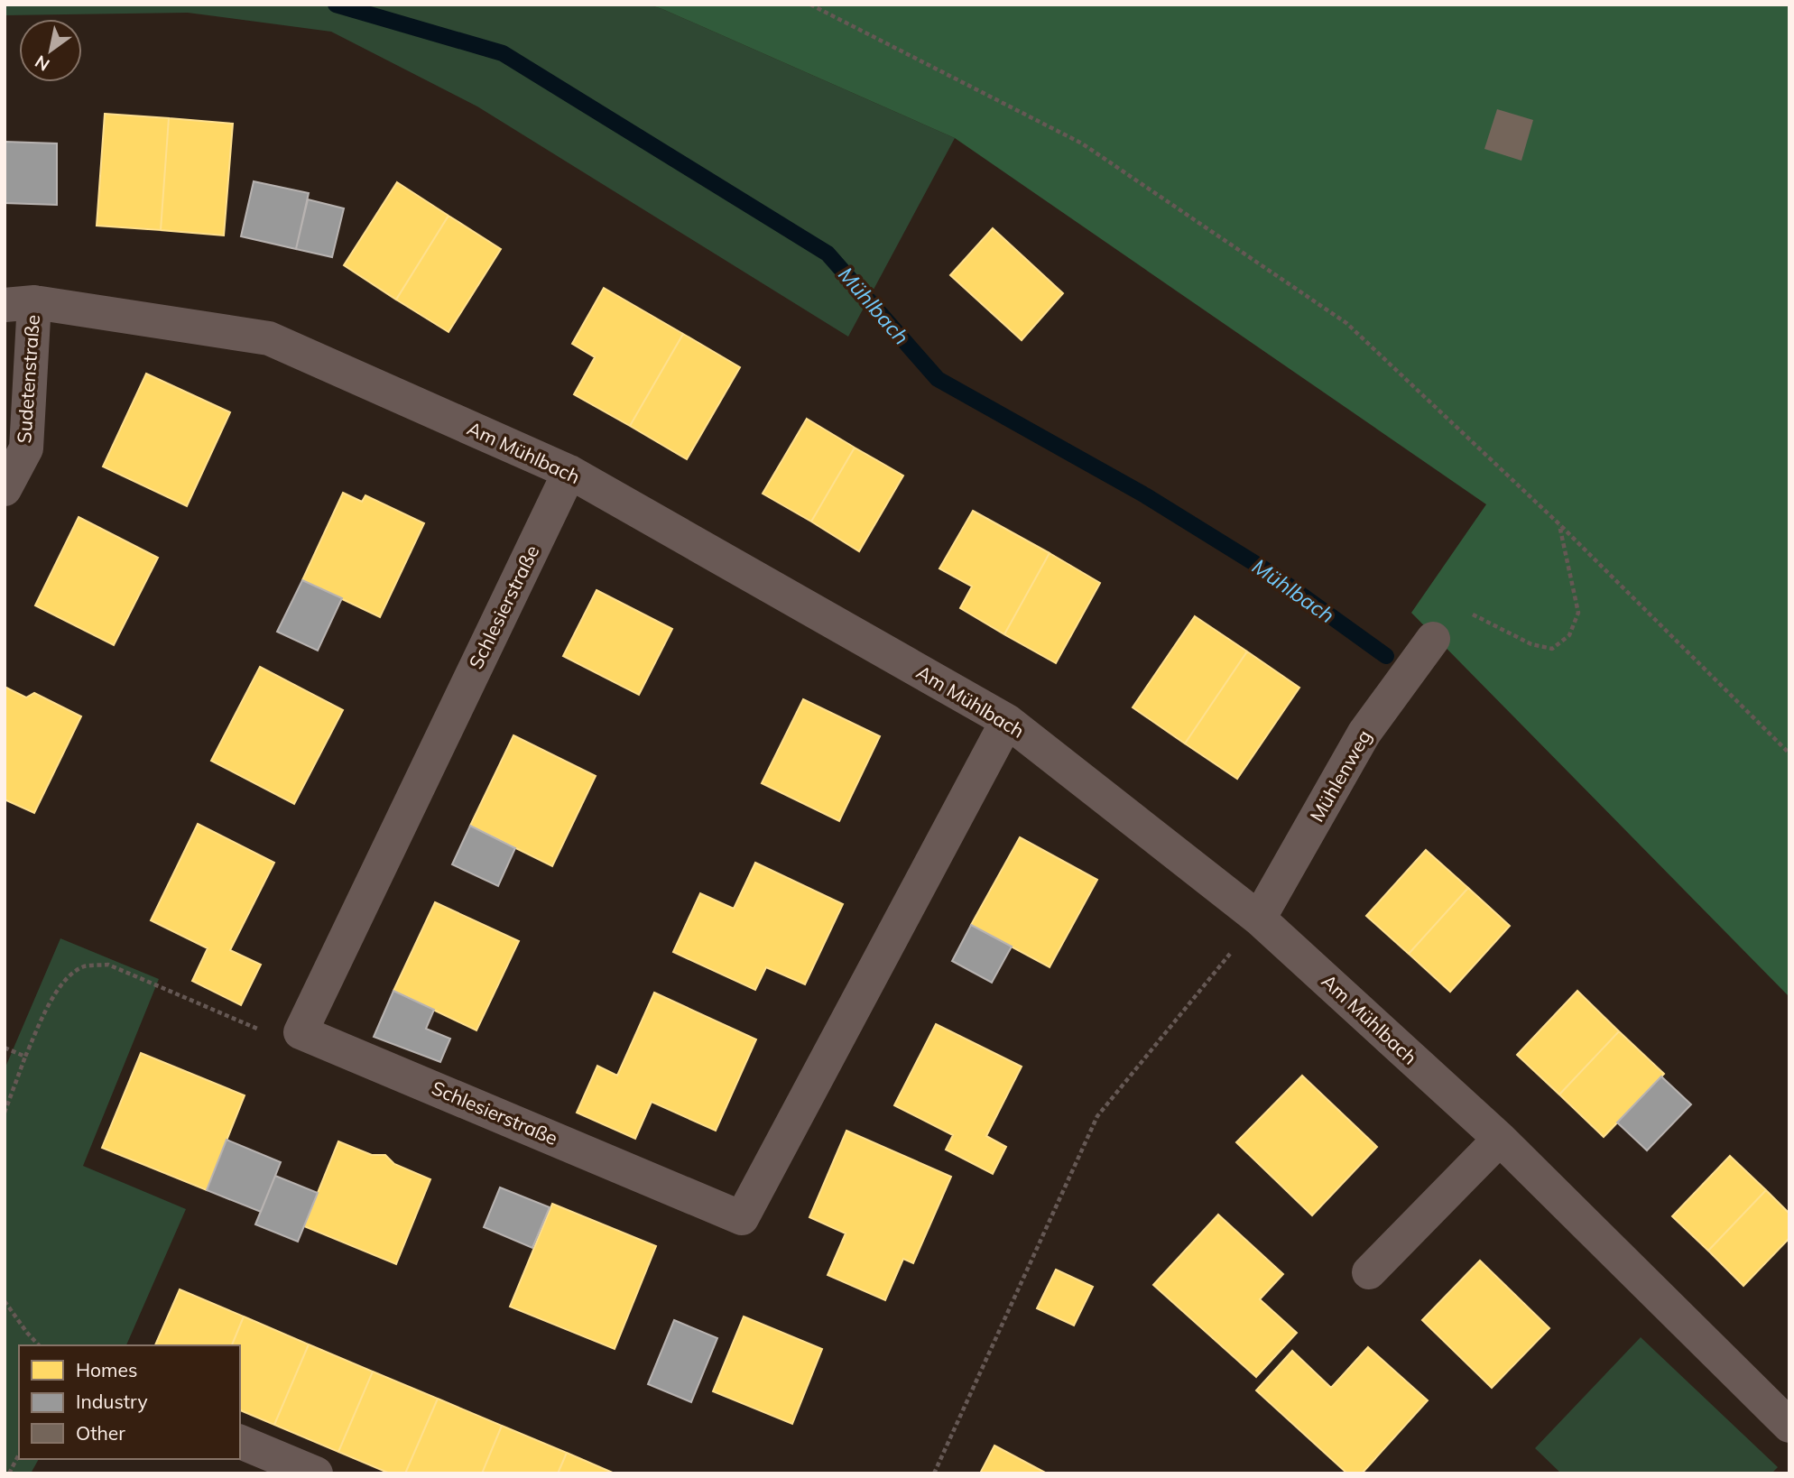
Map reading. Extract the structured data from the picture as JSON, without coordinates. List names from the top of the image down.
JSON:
{
  "streets": {
    "street": [
      "Sudetenstraße",
      "Am Mühlbach",
      "Schlesierstraße",
      "Mühlenweg"
    ]
  },
  "crossings": [
    ["Sudetenstraße", "Am Mühlbach"],
    ["Am Mühlbach", "Schlesierstraße"],
    ["Am Mühlbach", "Mühlenweg"]
  ],
  "water": ["Mühlbach"],
  "legend": ["Homes", "Industry", "Other"],
  "north": "bottom left"
}
